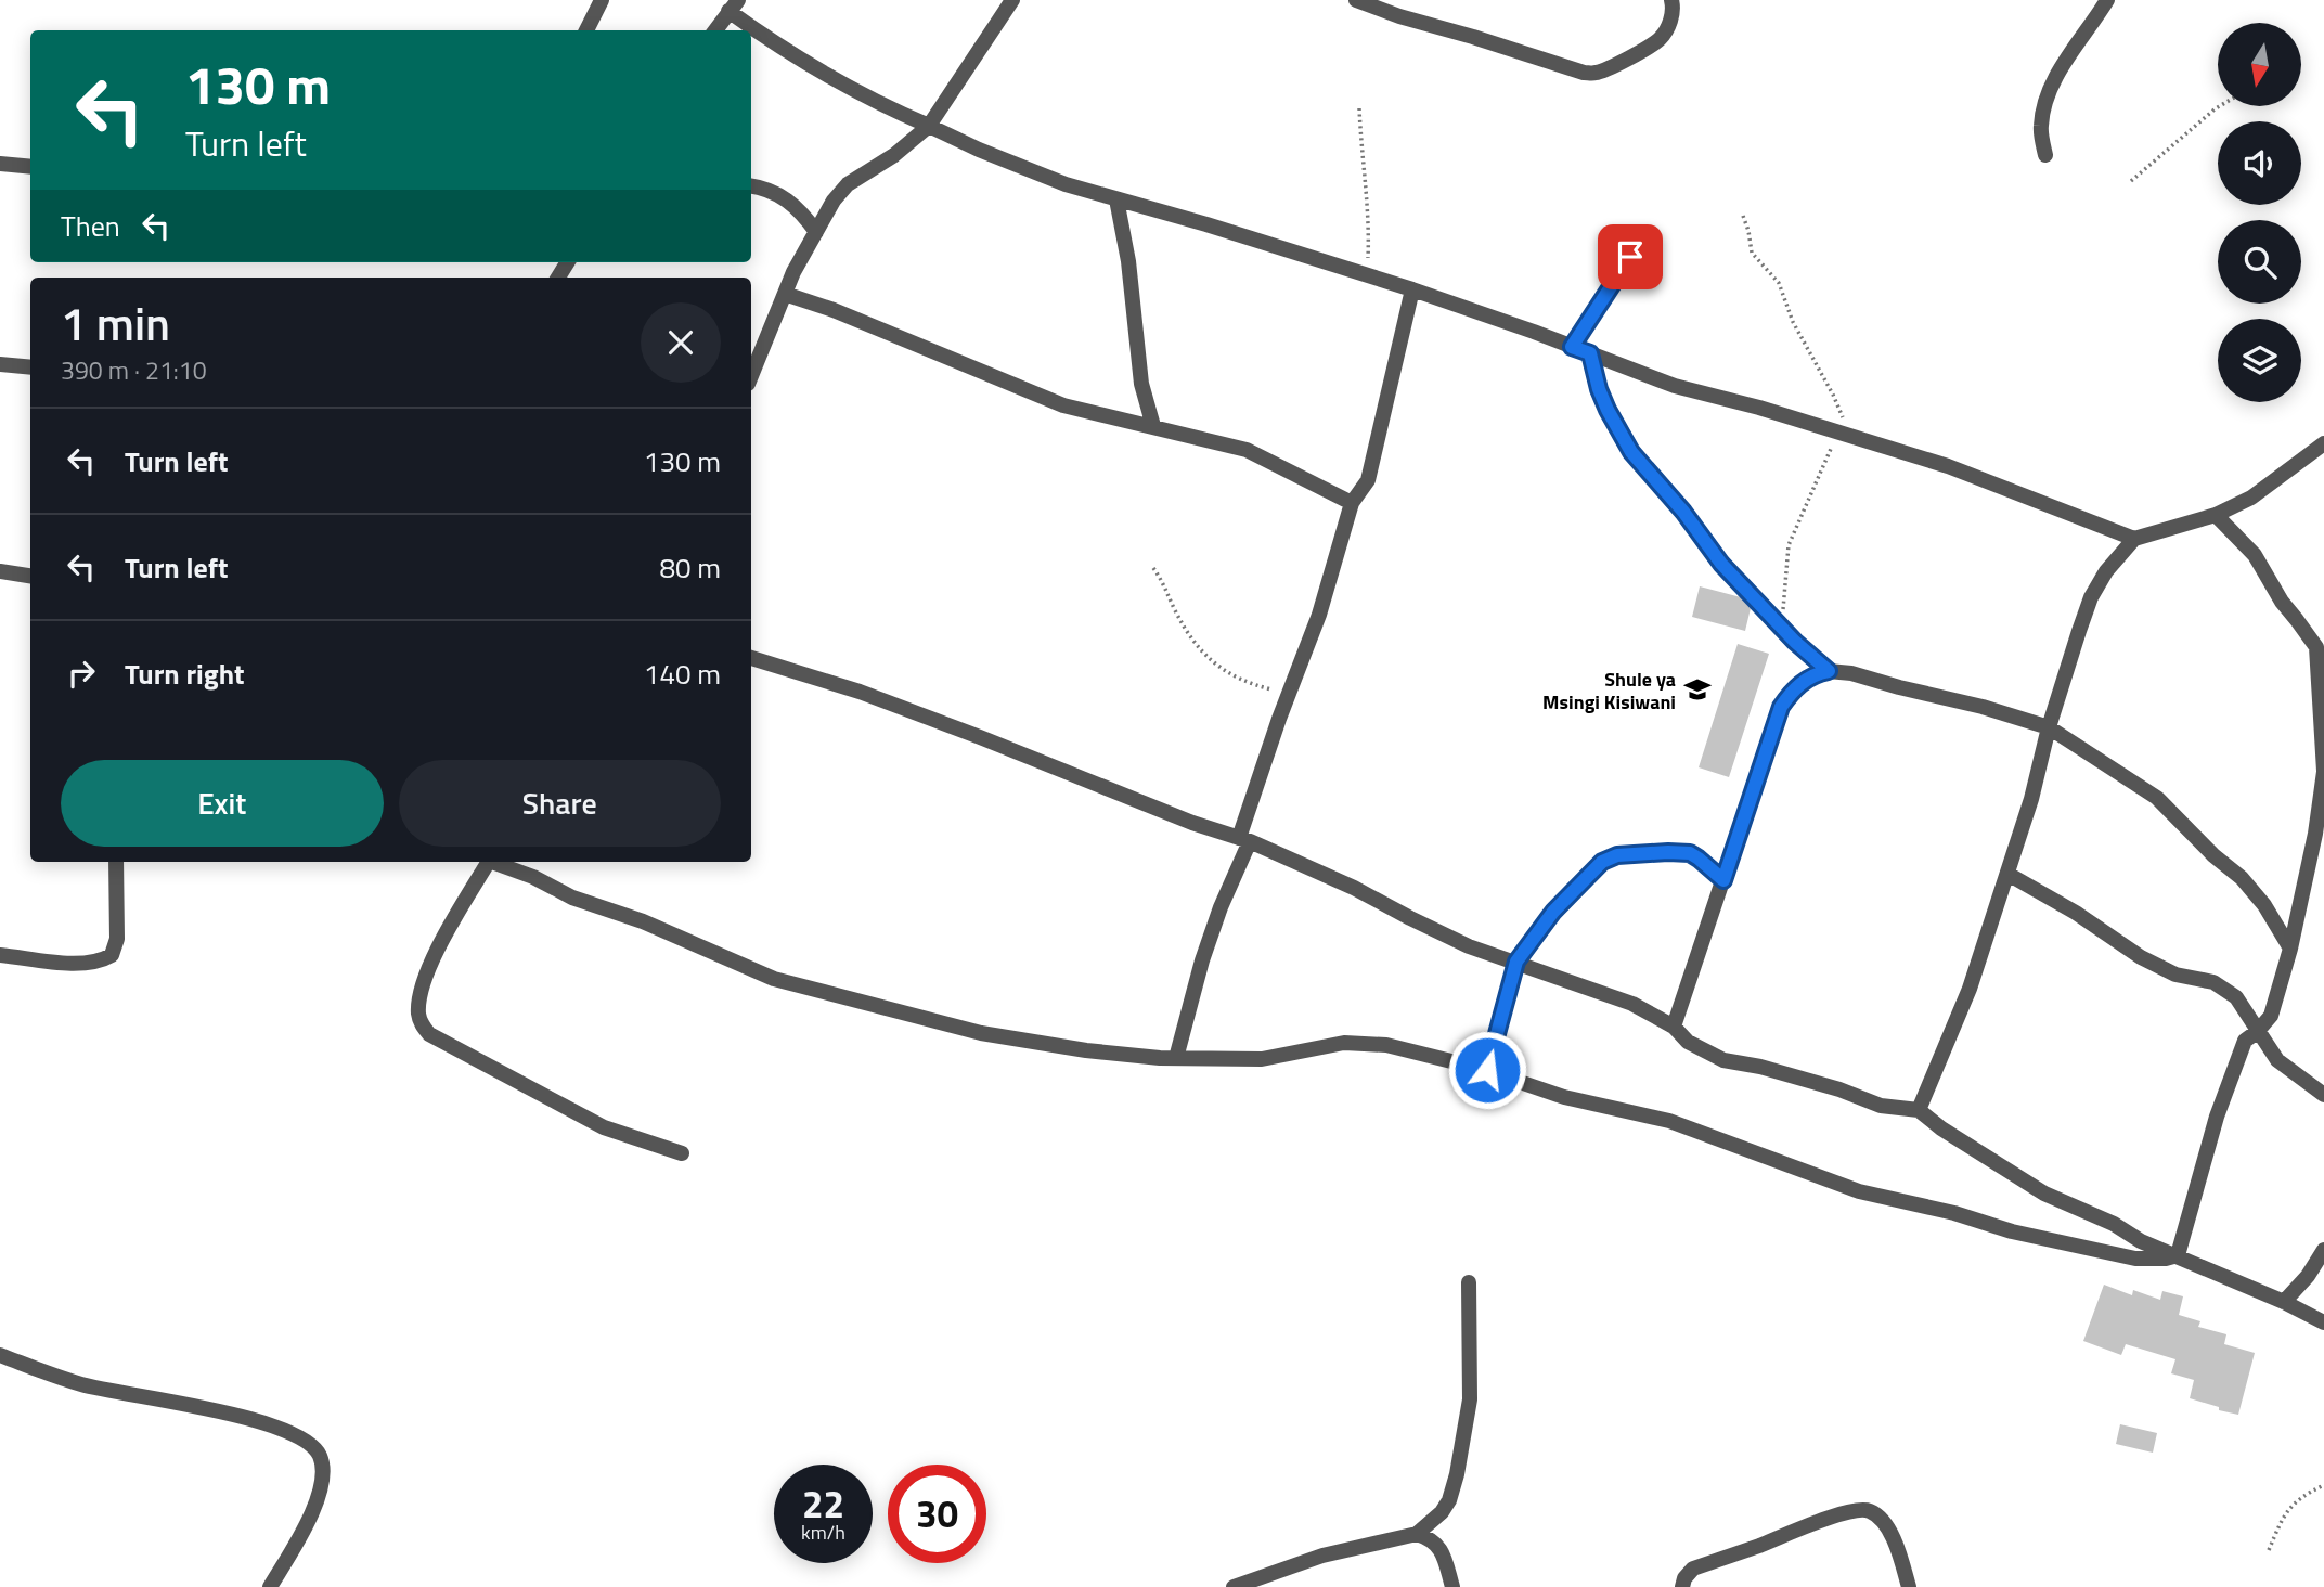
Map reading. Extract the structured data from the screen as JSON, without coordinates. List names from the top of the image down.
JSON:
{
  "places": {
    "school or university": ["Shule ya Msingi Kisiwani"]
  },
  "north": "bottom",
  "page": {
    "turn": ["130 m", "Turn left"],
    "then": "Then",
    "heading": ["1 min", "390 m · 21:10"],
    "list": [
      {
        "name": "Turn left",
        "value": "130 m"
      },
      {
        "name": "Turn left",
        "value": "80 m"
      },
      {
        "name": "Turn right",
        "value": "140 m"
      }
    ],
    "buttons": ["Exit", "Share"],
    "speed": "22 km/h",
    "limit": "30"
  }
}
